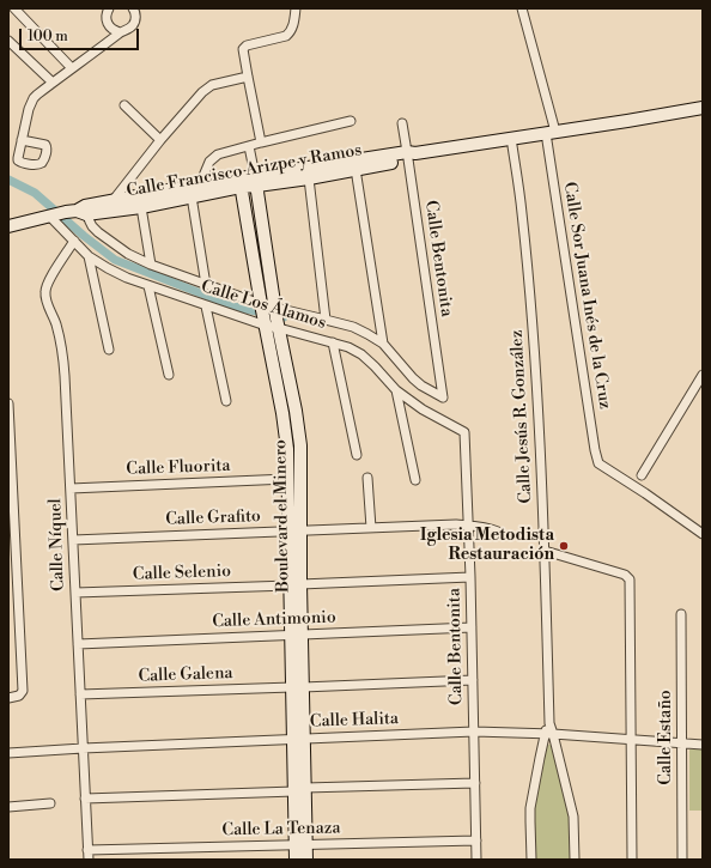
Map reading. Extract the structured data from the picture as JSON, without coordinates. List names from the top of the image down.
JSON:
{
  "streets": {
    "street": [
      "Calle Francisco Arizpe y Ramos",
      "Calle Bentonita",
      "Calle Sor Juana Inés de la Cruz",
      "Calle Los Álamos",
      "Calle Jesús R. González",
      "Calle Fluorita",
      "Boulevard el Minero",
      "Calle Grafito",
      "Calle Níquel",
      "Calle Selenio",
      "Calle Antimonio",
      "Calle Galena",
      "Calle Halita",
      "Calle Estaño",
      "Calle La Tenaza"
    ]
  },
  "crossings": [
    ["Calle Francisco Arizpe y Ramos", "Calle Bentonita"],
    ["Calle Francisco Arizpe y Ramos", "Calle Sor Juana Inés de la Cruz"],
    ["Calle Francisco Arizpe y Ramos", "Calle Los Álamos"],
    ["Calle Francisco Arizpe y Ramos", "Calle Jesús R. González"],
    ["Calle Francisco Arizpe y Ramos", "Boulevard el Minero"],
    ["Calle Bentonita", "Calle Los Álamos"],
    ["Calle Bentonita", "Calle Grafito"],
    ["Calle Bentonita", "Calle Selenio"],
    ["Calle Bentonita", "Calle Antimonio"],
    ["Calle Bentonita", "Calle Galena"],
    ["Calle Bentonita", "Calle Halita"],
    ["Calle Bentonita", "Calle La Tenaza"],
    ["Calle Los Álamos", "Boulevard el Minero"],
    ["Calle Los Álamos", "Calle Níquel"],
    ["Calle Jesús R. González", "Calle Halita"],
    ["Calle Fluorita", "Boulevard el Minero"],
    ["Calle Fluorita", "Calle Níquel"],
    ["Boulevard el Minero", "Calle Grafito"],
    ["Boulevard el Minero", "Calle Selenio"],
    ["Boulevard el Minero", "Calle Antimonio"],
    ["Boulevard el Minero", "Calle Galena"],
    ["Boulevard el Minero", "Calle Halita"],
    ["Boulevard el Minero", "Calle La Tenaza"],
    ["Calle Grafito", "Calle Níquel"],
    ["Calle Níquel", "Calle Selenio"],
    ["Calle Níquel", "Calle Antimonio"],
    ["Calle Níquel", "Calle Galena"],
    ["Calle Níquel", "Calle Halita"],
    ["Calle Níquel", "Calle La Tenaza"],
    ["Calle Halita", "Calle Estaño"]
  ],
  "places": ["Iglesia Metodista Restauración"],
  "scale_bar": "100 m"
}
